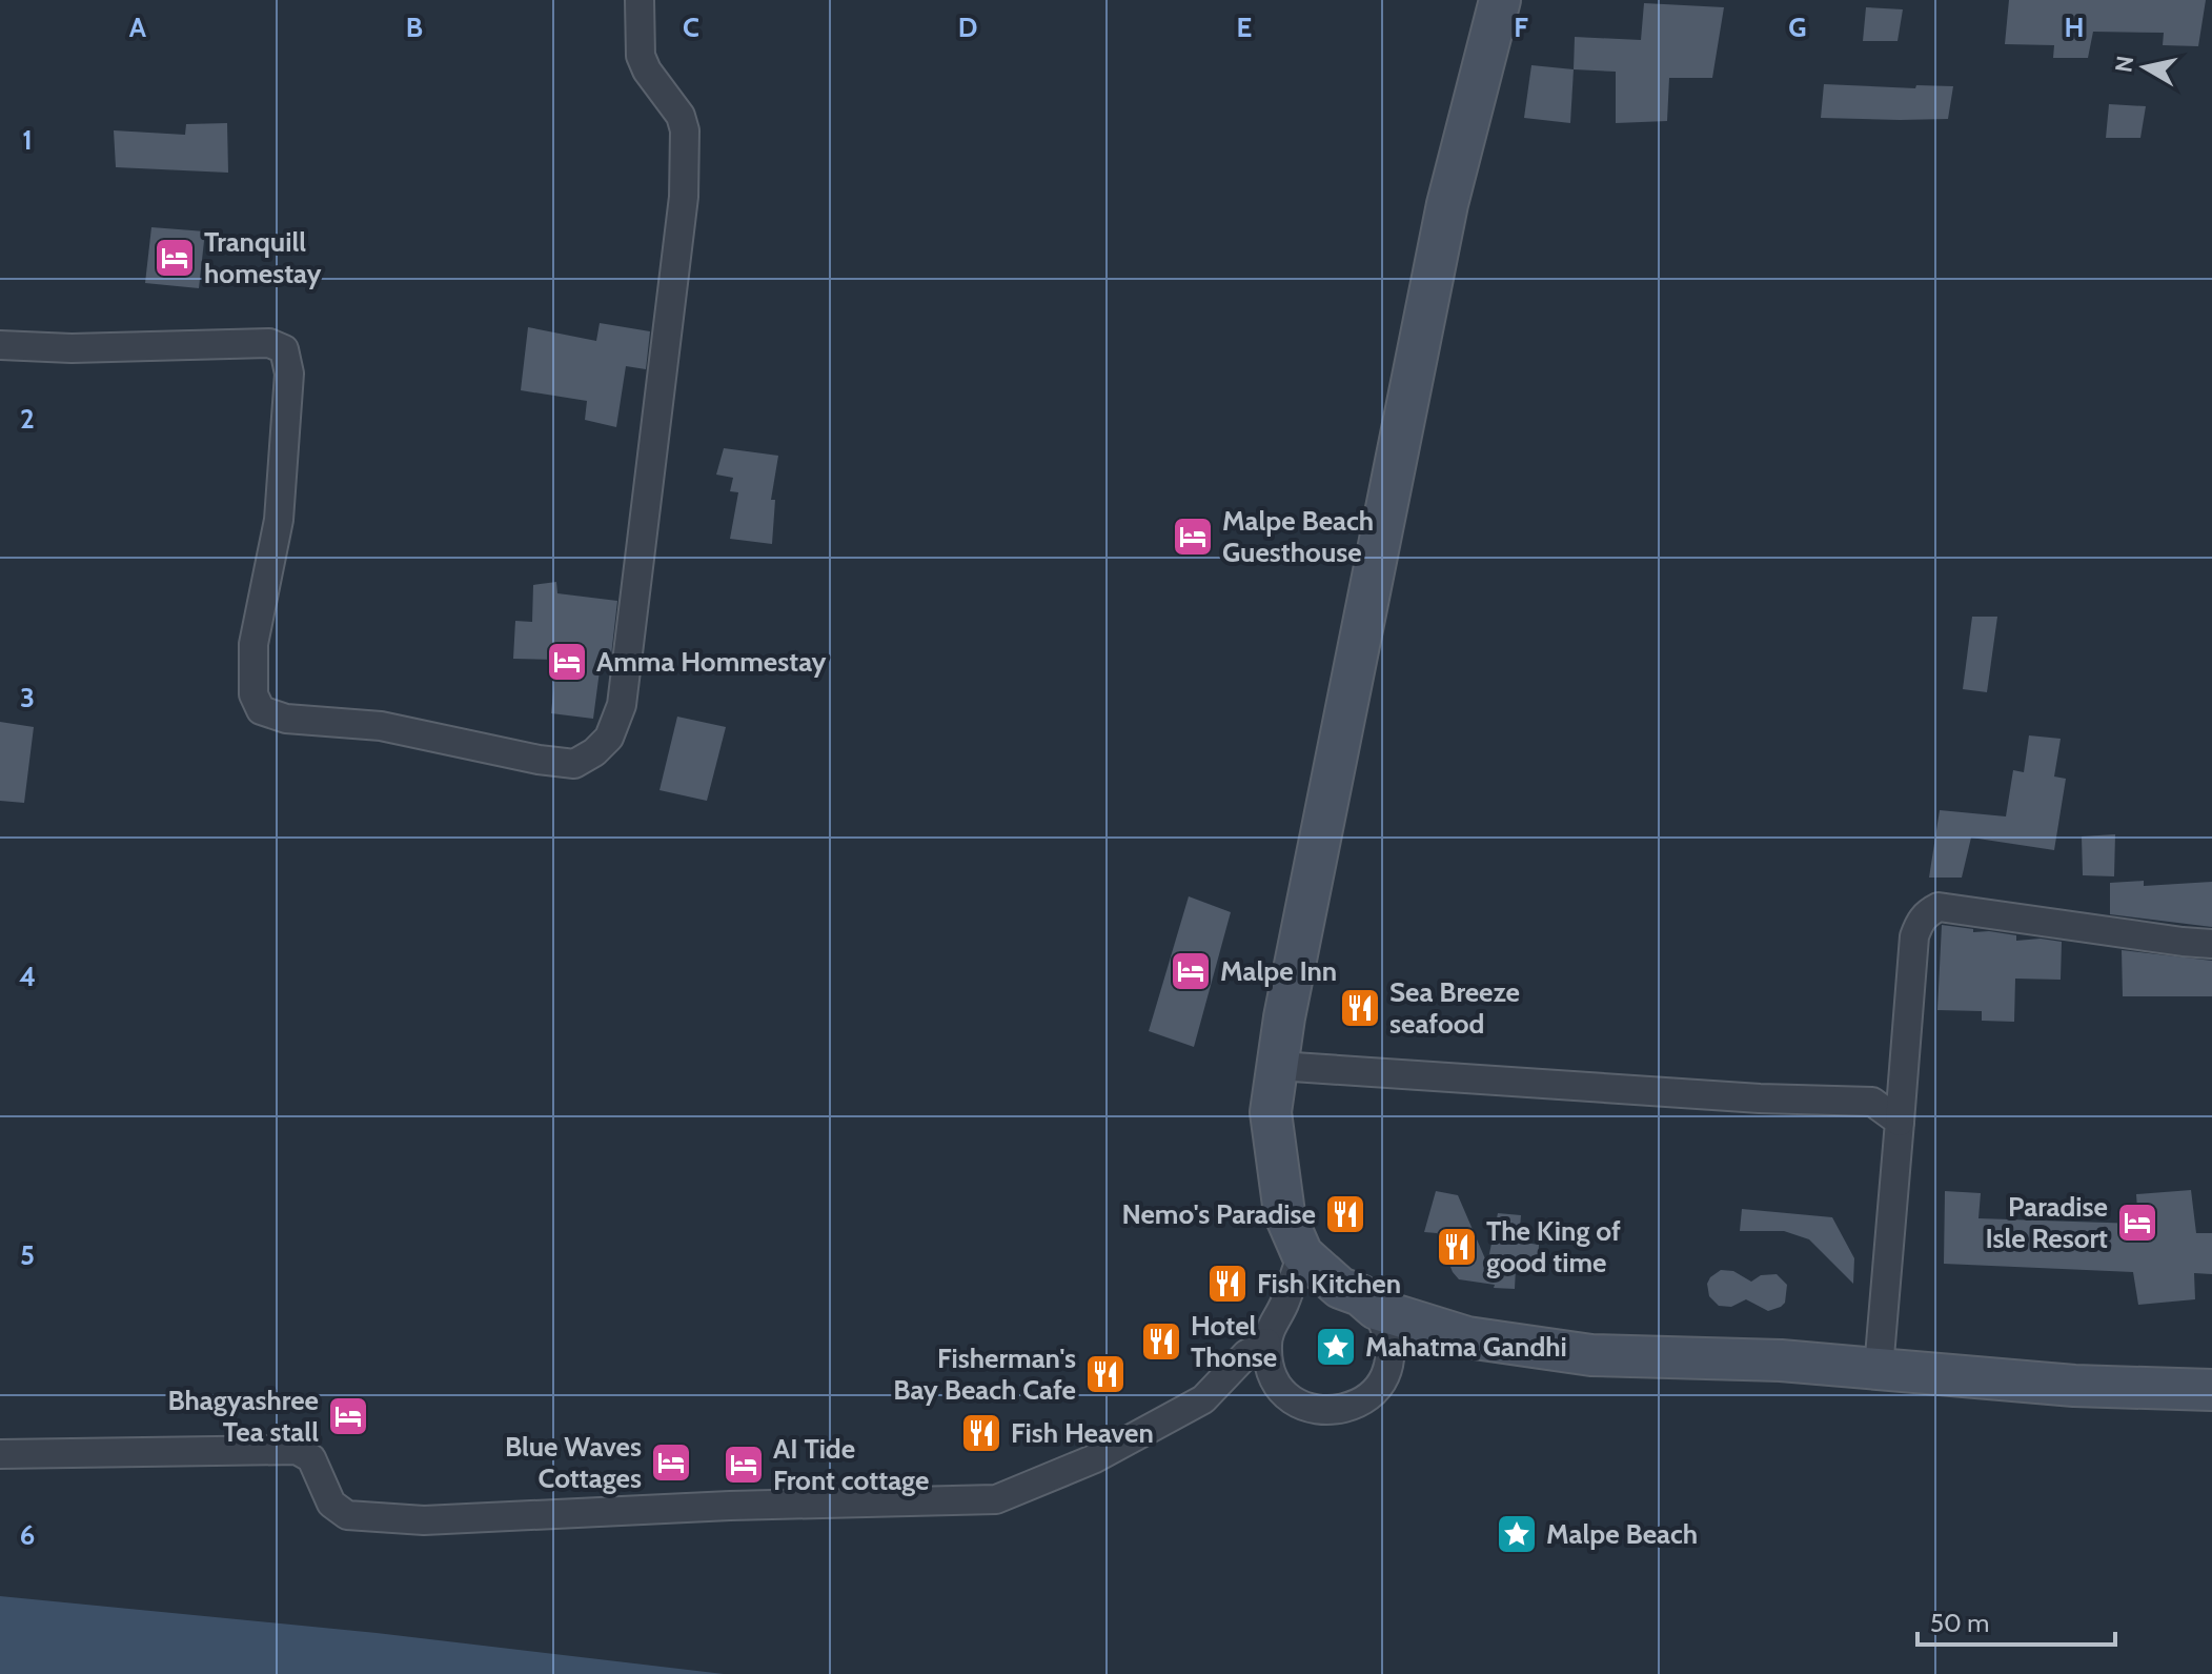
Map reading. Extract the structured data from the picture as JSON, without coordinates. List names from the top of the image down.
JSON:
{
  "places": {
    "hotel": [
      "Tranquill homestay",
      "Malpe Beach Guesthouse",
      "Amma Hommestay",
      "Malpe Inn",
      "Paradise Isle Resort",
      "Bhagyashree Tea stall",
      "Blue Waves Cottages",
      "AI Tide Front cottage"
    ],
    "restaurant": [
      "Sea Breeze seafood",
      "Nemo's Paradise",
      "The King of good time",
      "Fish Kitchen",
      "Hotel Thonse",
      "Fisherman's Bay Beach Cafe",
      "Fish Heaven"
    ],
    "place": ["Mahatma Gandhi", "Malpe Beach"]
  },
  "scale_bar": "50 m",
  "north": "left",
  "grid": {
    "columns": [
      "A",
      "B",
      "C",
      "D",
      "E",
      "F",
      "G",
      "H"
    ],
    "rows": [
      "1",
      "2",
      "3",
      "4",
      "5",
      "6"
    ]
  }
}
